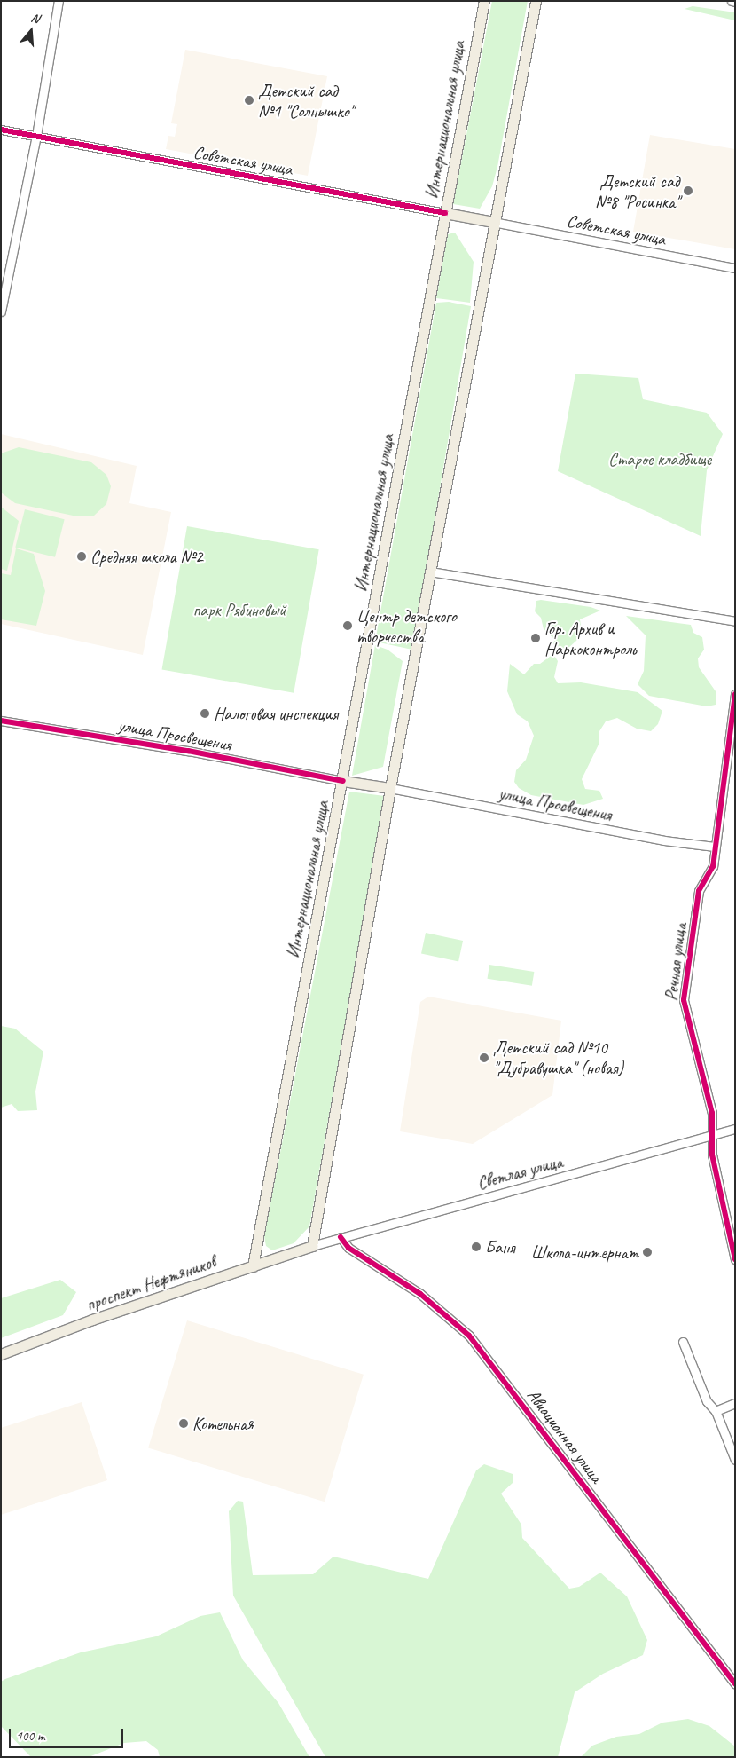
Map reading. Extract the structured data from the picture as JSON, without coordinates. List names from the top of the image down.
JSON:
{
  "streets": {
    "main road": ["Интернациональная улица", "проспект Нефтяников"],
    "street": [
      "Советская улица",
      "улица Просвещения",
      "Речная улица",
      "Светлая улица",
      "Авиационная улица"
    ]
  },
  "crossings": [
    ["Интернациональная улица", "Советская улица"],
    ["Интернациональная улица", "улица Просвещения"],
    ["Интернациональная улица", "проспект Нефтяников"],
    ["улица Просвещения", "Речная улица"],
    ["Речная улица", "Светлая улица"],
    ["Светлая улица", "проспект Нефтяников"],
    ["Светлая улица", "Авиационная улица"]
  ],
  "parks": ["Старое кладбище", "парк Рябиновый"],
  "places": [
    "Детский сад №1 \"Солнышко\"",
    "Детский сад №8 \"Росинка\"",
    "Средняя школа №2",
    "Центр детского творчества",
    "Гор. Архив и Наркоконтроль",
    "Налоговая инспекция",
    "Детский сад №10 \"Дубравушка\" (новая)",
    "Баня",
    "Школа-интернат",
    "Котельная"
  ],
  "scale_bar": "100 m",
  "north": "top"
}
